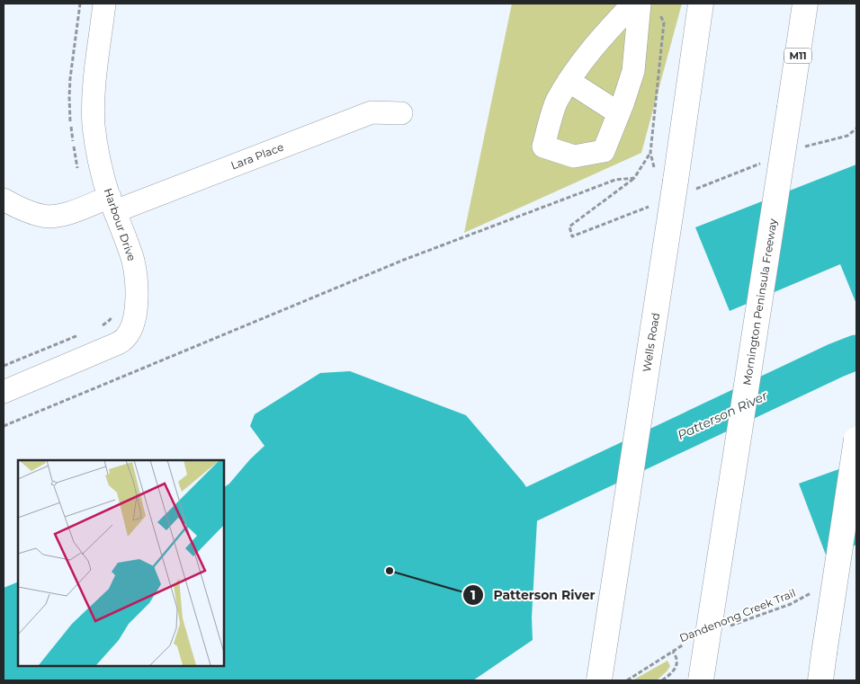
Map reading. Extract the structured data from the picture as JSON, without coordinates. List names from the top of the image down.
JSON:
{
  "streets": {
    "main road": ["M11", "Mornington Peninsula Freeway", "Wells Road"],
    "street": ["Lara Place", "Harbour Drive"],
    "path": ["Dandenong Creek Trail"]
  },
  "crossings": [
    ["Lara Place", "Harbour Drive"]
  ],
  "water": ["Patterson River"],
  "places": ["Patterson River"]
}
